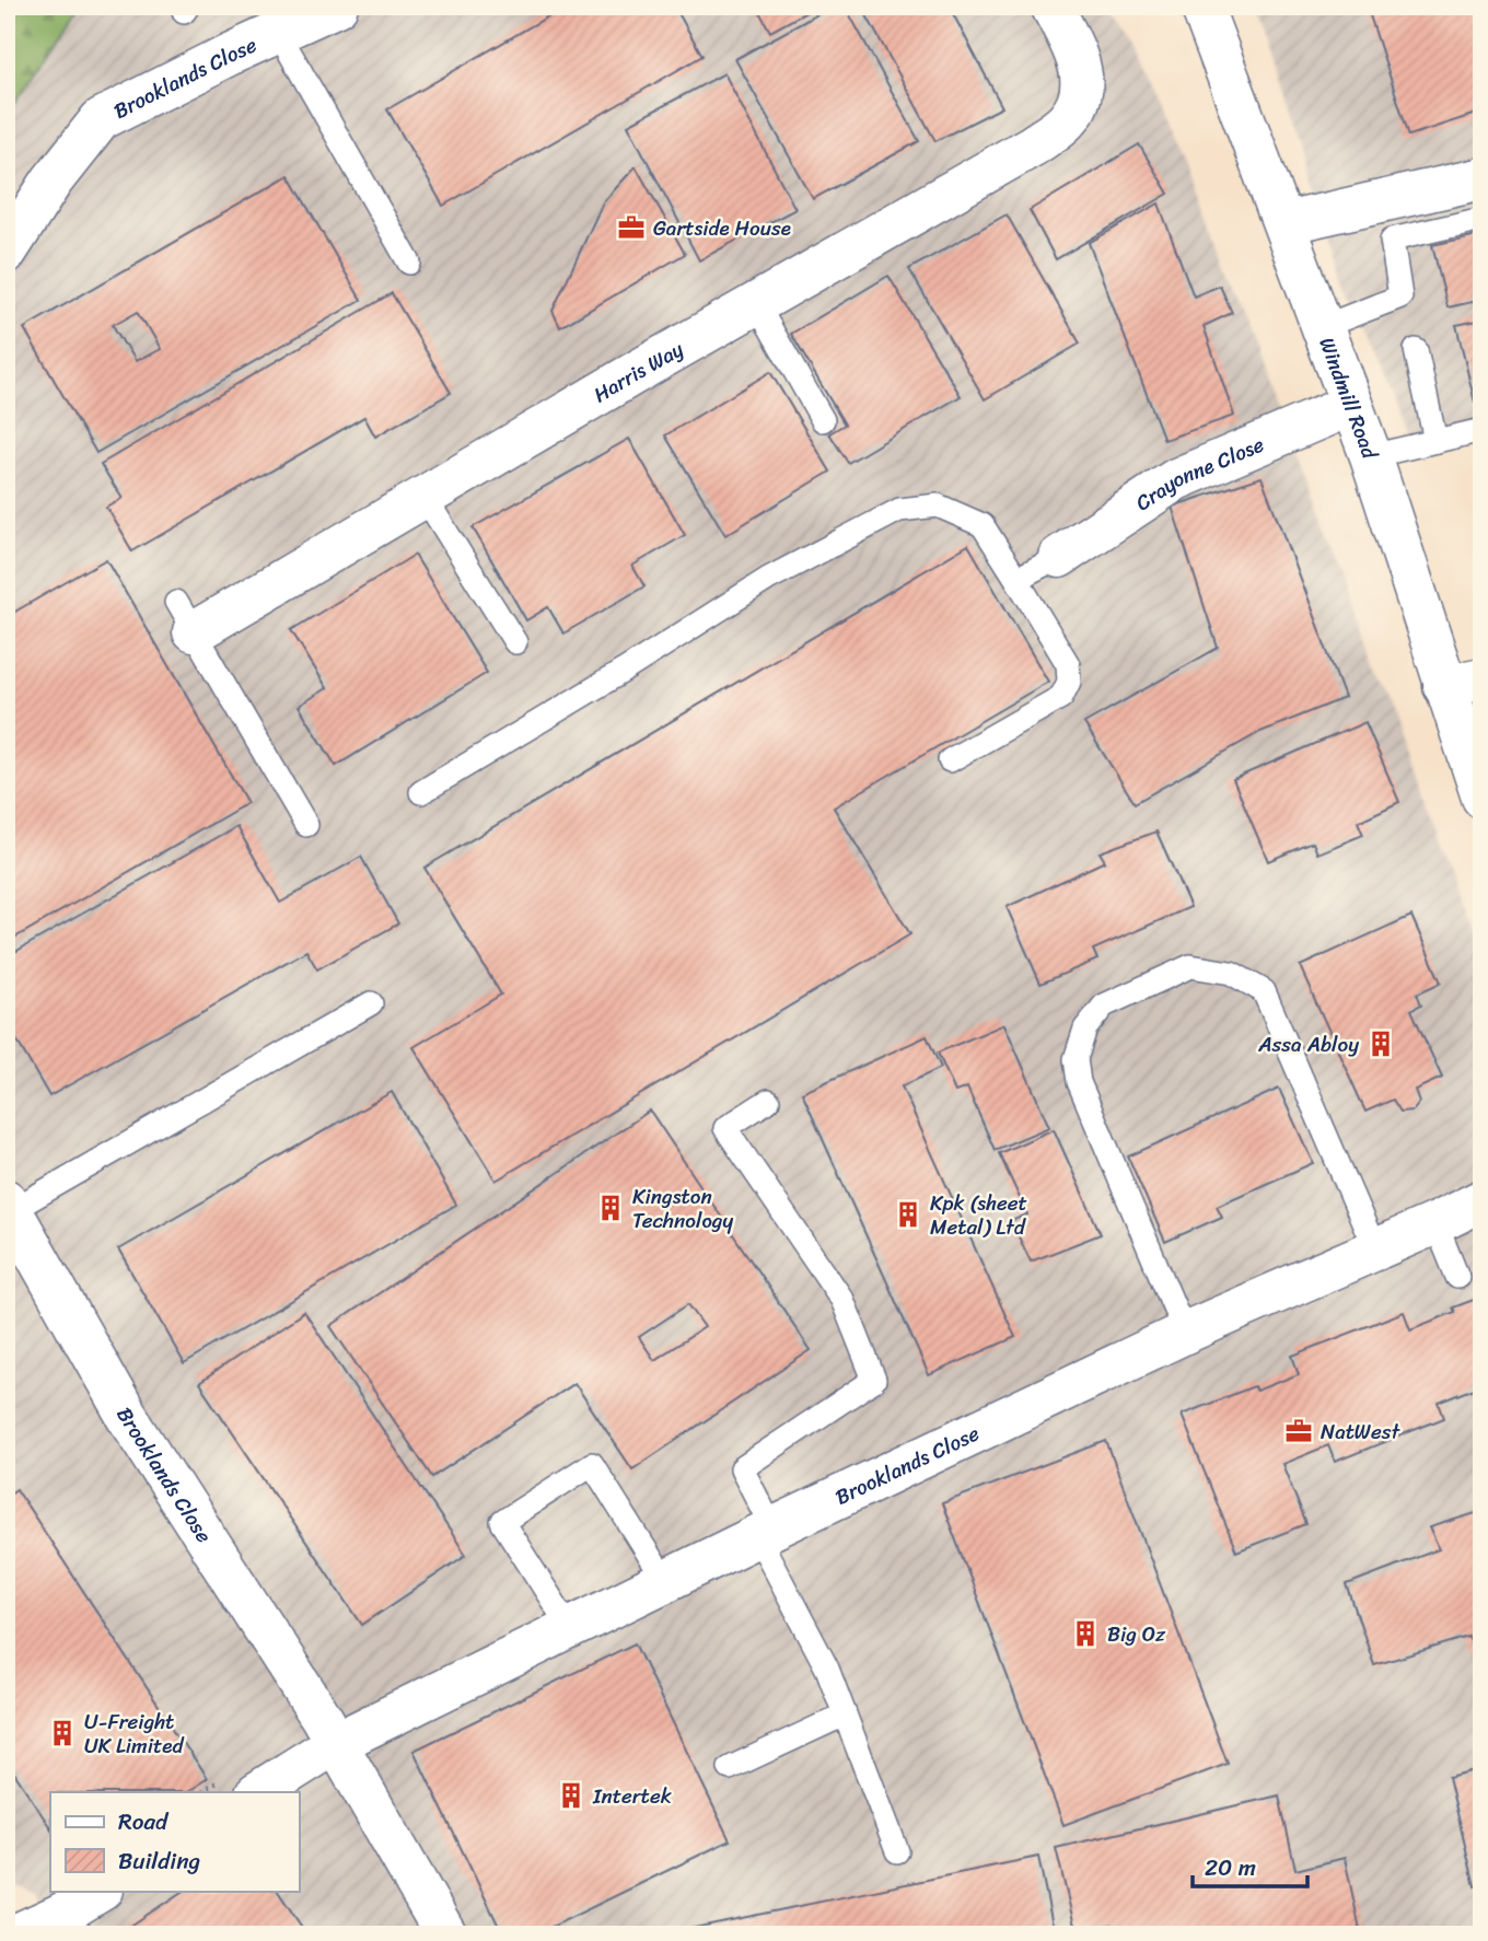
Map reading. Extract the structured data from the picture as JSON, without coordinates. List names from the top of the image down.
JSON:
{
  "streets": {
    "street": [
      "Brooklands Close",
      "Harris Way",
      "Windmill Road",
      "Crayonne Close"
    ]
  },
  "crossings": [
    ["Windmill Road", "Crayonne Close"]
  ],
  "places": {
    "office": ["Gartside House", "NatWest"],
    "building": [
      "Assa Abloy",
      "Kingston Technology",
      "Kpk (sheet Metal) Ltd",
      "Big Oz",
      "U-Freight UK Limited",
      "Intertek"
    ]
  },
  "legend": ["Road", "Building"],
  "scale_bar": "20 m"
}
